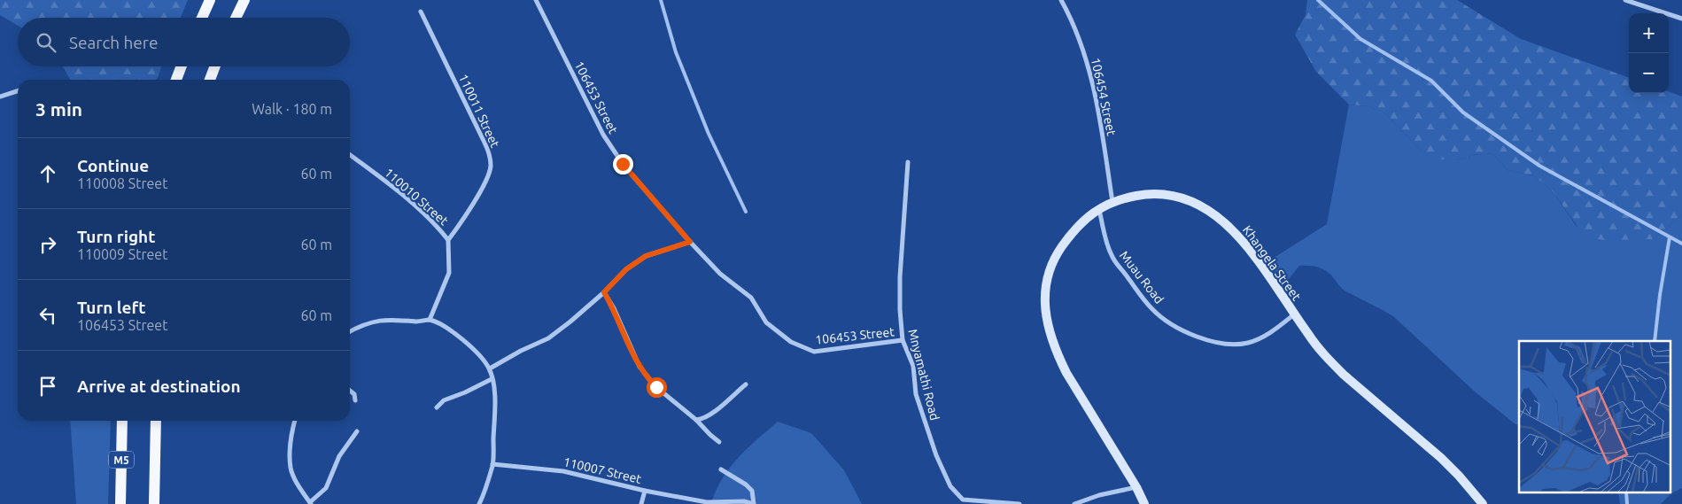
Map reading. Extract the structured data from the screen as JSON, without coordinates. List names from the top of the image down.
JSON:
{
  "streets": {
    "main road": ["M5"],
    "street": [
      "106454 Street",
      "106453 Street",
      "110011 Street",
      "110010 Street",
      "Khangela Street",
      "Muau Road",
      "Mnyamathi Road",
      "110007 Street"
    ]
  },
  "crossings": [
    ["106454 Street", "Khangela Street"],
    ["106453 Street", "Mnyamathi Road"],
    ["110011 Street", "110010 Street"],
    ["Khangela Street", "Muau Road"]
  ],
  "page": {
    "map_buttons": ["+", "−"],
    "search": "Search here",
    "heading": ["3 min", "Walk · 180 m"],
    "list": [
      ["Continue", "110008 Street", "60 m"],
      ["Turn right", "110009 Street", "60 m"],
      ["Turn left", "106453 Street", "60 m"],
      "Arrive at destination"
    ]
  }
}
